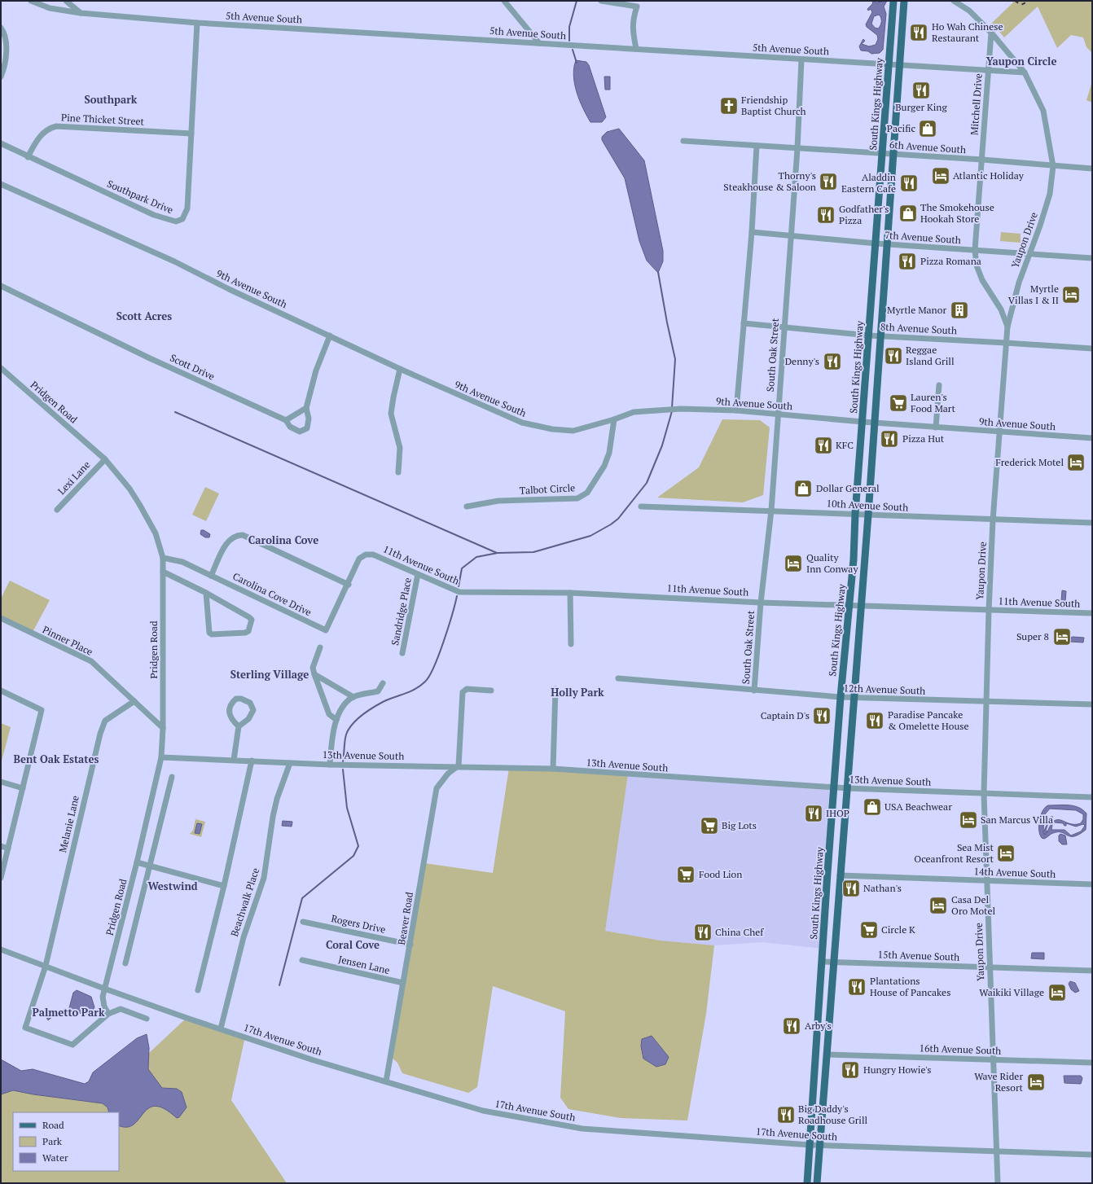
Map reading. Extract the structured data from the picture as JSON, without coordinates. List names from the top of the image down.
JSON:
{
  "streets": {
    "main road": ["South Kings Highway"],
    "street": [
      "5th Avenue South",
      "Mitchell Drive",
      "Pine Thicket Street",
      "6th Avenue South",
      "Southpark Drive",
      "7th Avenue South",
      "Yaupon Drive",
      "9th Avenue South",
      "8th Avenue South",
      "South Oak Street",
      "Scott Drive",
      "Pridgen Road",
      "Lexi Lane",
      "Talbot Circle",
      "10th Avenue South",
      "11th Avenue South",
      "Carolina Cove Drive",
      "Sandridge Place",
      "Pinner Place",
      "12th Avenue South",
      "13th Avenue South",
      "Melanie Lane",
      "14th Avenue South",
      "Beachwalk Place",
      "Beaver Road",
      "Rogers Drive",
      "15th Avenue South",
      "Jensen Lane",
      "17th Avenue South",
      "16th Avenue South"
    ]
  },
  "crossings": [
    ["5th Avenue South", "South Kings Highway"],
    ["5th Avenue South", "Mitchell Drive"],
    ["5th Avenue South", "Southpark Drive"],
    ["5th Avenue South", "Yaupon Drive"],
    ["5th Avenue South", "South Oak Street"],
    ["South Kings Highway", "6th Avenue South"],
    ["South Kings Highway", "7th Avenue South"],
    ["South Kings Highway", "9th Avenue South"],
    ["South Kings Highway", "8th Avenue South"],
    ["South Kings Highway", "10th Avenue South"],
    ["South Kings Highway", "11th Avenue South"],
    ["South Kings Highway", "12th Avenue South"],
    ["South Kings Highway", "13th Avenue South"],
    ["South Kings Highway", "14th Avenue South"],
    ["South Kings Highway", "15th Avenue South"],
    ["South Kings Highway", "17th Avenue South"],
    ["South Kings Highway", "16th Avenue South"],
    ["Mitchell Drive", "6th Avenue South"],
    ["Mitchell Drive", "7th Avenue South"],
    ["Mitchell Drive", "Yaupon Drive"],
    ["Pine Thicket Street", "Southpark Drive"],
    ["6th Avenue South", "Yaupon Drive"],
    ["6th Avenue South", "South Oak Street"],
    ["7th Avenue South", "Yaupon Drive"],
    ["7th Avenue South", "South Oak Street"],
    ["Yaupon Drive", "9th Avenue South"],
    ["Yaupon Drive", "8th Avenue South"],
    ["Yaupon Drive", "10th Avenue South"],
    ["Yaupon Drive", "11th Avenue South"],
    ["Yaupon Drive", "12th Avenue South"],
    ["Yaupon Drive", "13th Avenue South"],
    ["Yaupon Drive", "14th Avenue South"],
    ["Yaupon Drive", "15th Avenue South"],
    ["Yaupon Drive", "17th Avenue South"],
    ["Yaupon Drive", "16th Avenue South"],
    ["9th Avenue South", "South Oak Street"],
    ["9th Avenue South", "Talbot Circle"],
    ["8th Avenue South", "South Oak Street"],
    ["South Oak Street", "10th Avenue South"],
    ["South Oak Street", "11th Avenue South"],
    ["South Oak Street", "12th Avenue South"],
    ["Pridgen Road", "Lexi Lane"],
    ["Pridgen Road", "Carolina Cove Drive"],
    ["Pridgen Road", "Pinner Place"],
    ["Pridgen Road", "13th Avenue South"],
    ["Pridgen Road", "Melanie Lane"],
    ["Pridgen Road", "17th Avenue South"],
    ["11th Avenue South", "Carolina Cove Drive"],
    ["11th Avenue South", "Sandridge Place"],
    ["Pinner Place", "Melanie Lane"],
    ["13th Avenue South", "Beachwalk Place"],
    ["13th Avenue South", "Beaver Road"],
    ["Melanie Lane", "17th Avenue South"],
    ["Beachwalk Place", "17th Avenue South"],
    ["Beaver Road", "Rogers Drive"],
    ["Beaver Road", "Jensen Lane"],
    ["Beaver Road", "17th Avenue South"]
  ],
  "districts": [
    "Yaupon Circle",
    "Southpark",
    "Scott Acres",
    "Carolina Cove",
    "Sterling Village",
    "Holly Park",
    "Bent Oak Estates",
    "Westwind",
    "Coral Cove",
    "Palmetto Park"
  ],
  "places": {
    "restaurant": [
      "Ho Wah Chinese Restaurant",
      "Burger King",
      "Thorny's Steakhouse & Saloon",
      "Aladdin Eastern Cafe",
      "Godfather's Pizza",
      "Pizza Romana",
      "Reggae Island Grill",
      "Denny's",
      "Pizza Hut",
      "KFC",
      "Captain D's",
      "Paradise Pancake & Omelette House",
      "IHOP",
      "Nathan's",
      "China Chef",
      "Plantations House of Pancakes",
      "Arby's",
      "Hungry Howie's",
      "Big Daddy's Roadhouse Grill"
    ],
    "church": ["Friendship Baptist Church"],
    "shop": [
      "Pacific",
      "The Smokehouse Hookah Store",
      "Dollar General",
      "USA Beachwear"
    ],
    "hotel": [
      "Atlantic Holiday",
      "Myrtle Villas I & II",
      "Frederick Motel",
      "Quality Inn Conway",
      "Super 8",
      "San Marcus Villa",
      "Sea Mist Oceanfront Resort",
      "Casa Del Oro Motel",
      "Waikiki Village",
      "Wave Rider Resort"
    ],
    "building": ["Myrtle Manor"],
    "supermarket": [
      "Lauren's Food Mart",
      "Big Lots",
      "Food Lion",
      "Circle K"
    ]
  },
  "legend": ["Road", "Park", "Water"]
}
